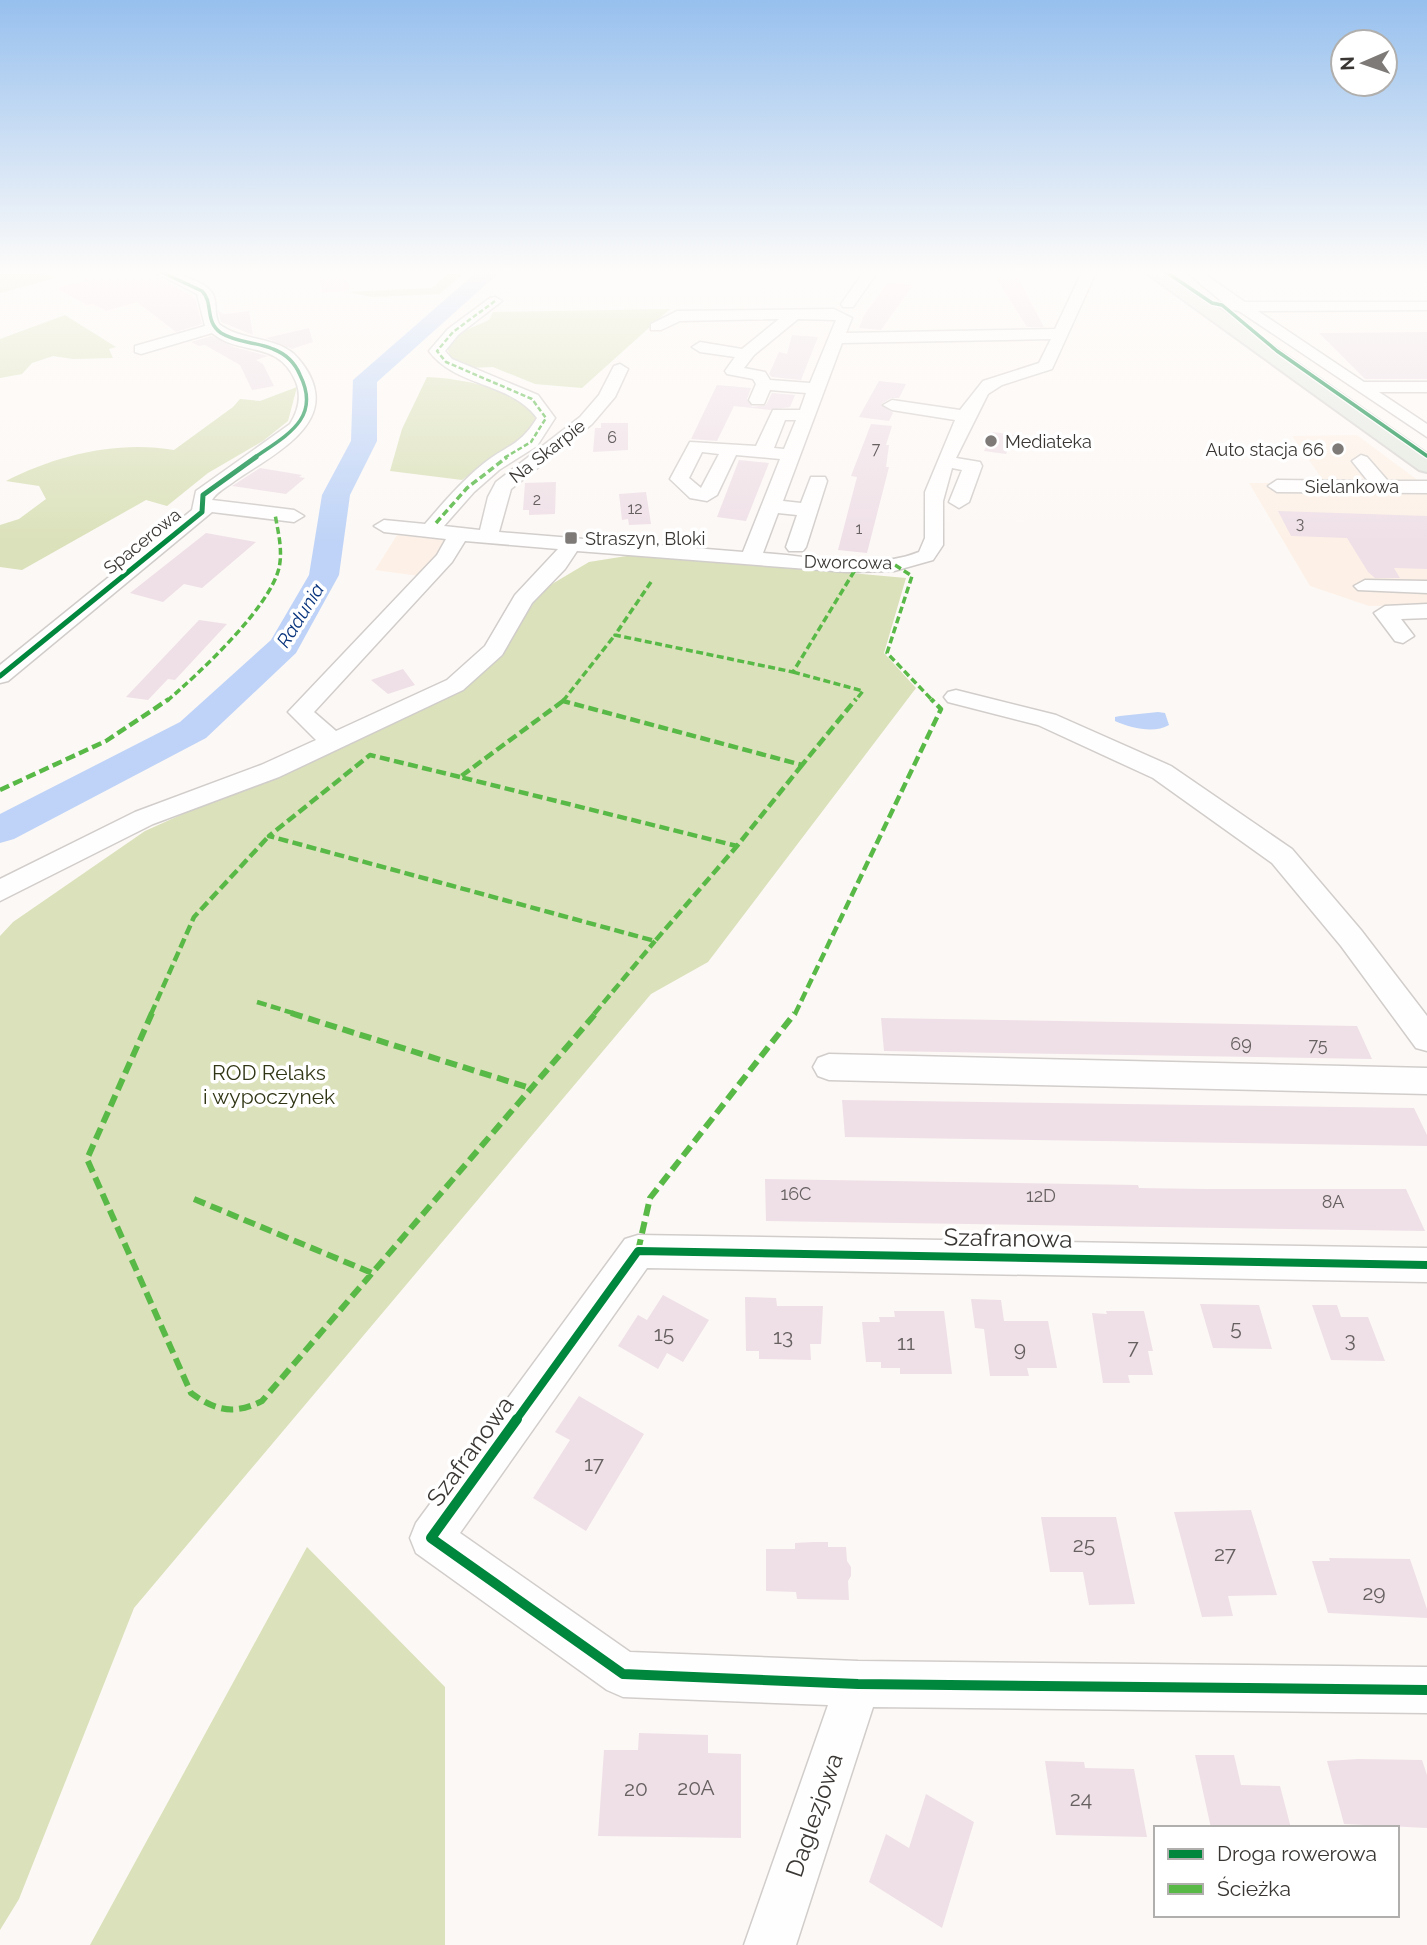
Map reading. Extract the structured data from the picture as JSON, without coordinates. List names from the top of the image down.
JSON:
{
  "streets": {
    "street": [
      "Na Skarpie",
      "Sielankowa",
      "Spacerowa",
      "Dworcowa",
      "Szafranowa",
      "Daglezjowa"
    ]
  },
  "crossings": [
    ["Na Skarpie", "Dworcowa"],
    ["Szafranowa", "Daglezjowa"]
  ],
  "water": ["Radunia"],
  "parks": ["ROD Relaks i wypoczynek"],
  "places": {
    "other": ["Mediateka", "Auto stacja 66"],
    "transit": ["Straszyn, Bloki"]
  },
  "house_numbers": [
    "6",
    "7",
    "2",
    "12",
    "3",
    "1",
    "69",
    "75",
    "16C",
    "12D",
    "8A",
    "5",
    "15",
    "13",
    "3",
    "11",
    "7",
    "9",
    "17",
    "25",
    "27",
    "29",
    "20A",
    "20",
    "24"
  ],
  "legend": ["Droga rowerowa", "Ścieżka"],
  "north": "left"
}
